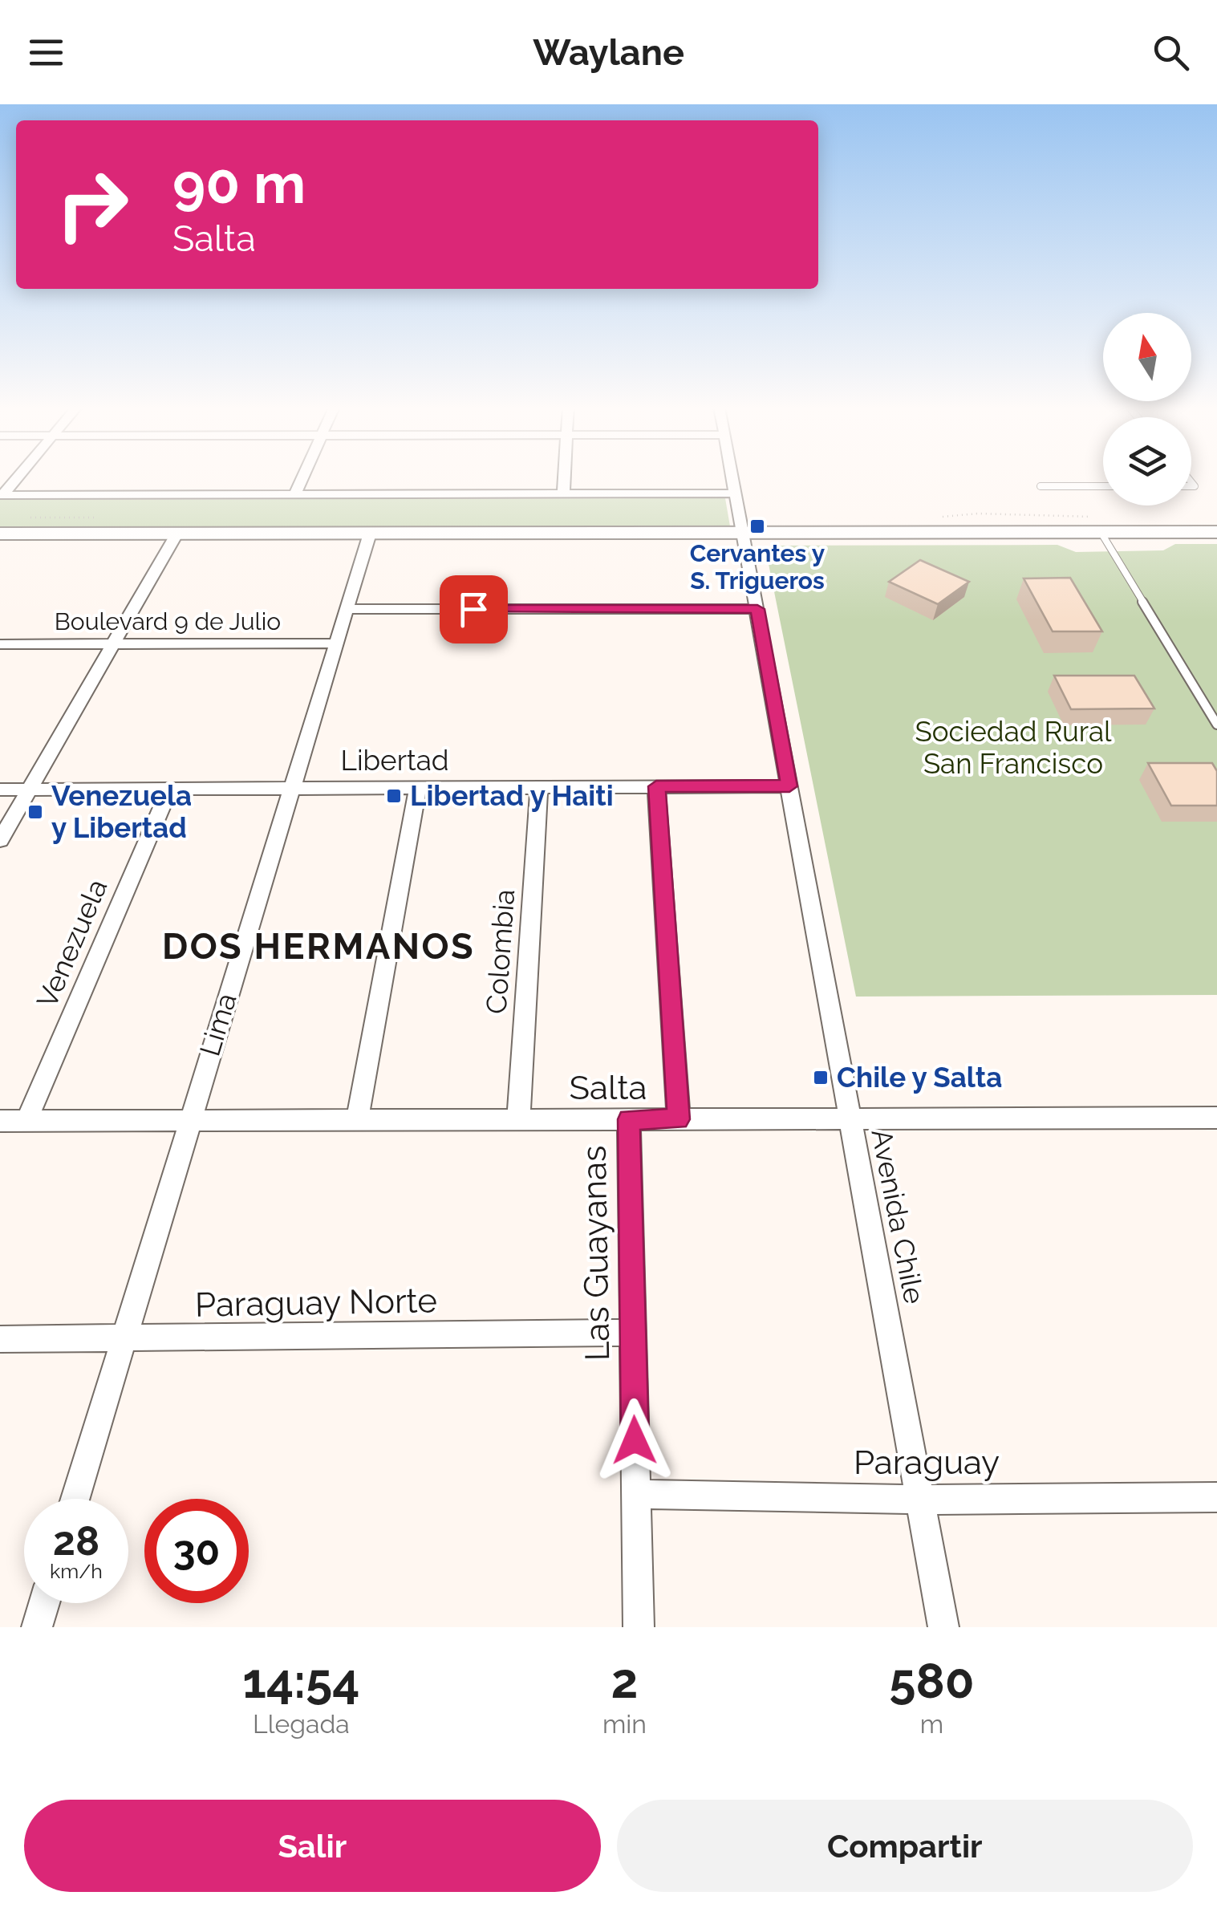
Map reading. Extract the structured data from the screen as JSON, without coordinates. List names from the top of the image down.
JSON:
{
  "streets": {
    "street": [
      "Boulevard 9 de Julio",
      "Libertad",
      "Venezuela",
      "Colombia",
      "Lima",
      "Salta",
      "Avenida Chile",
      "Las Guayanas",
      "Paraguay Norte",
      "Paraguay"
    ]
  },
  "crossings": [
    ["Boulevard 9 de Julio", "Lima"],
    ["Libertad", "Venezuela"],
    ["Libertad", "Colombia"],
    ["Libertad", "Lima"],
    ["Libertad", "Avenida Chile"],
    ["Venezuela", "Salta"],
    ["Colombia", "Salta"],
    ["Lima", "Salta"],
    ["Lima", "Paraguay Norte"],
    ["Salta", "Avenida Chile"],
    ["Salta", "Las Guayanas"],
    ["Avenida Chile", "Paraguay"],
    ["Las Guayanas", "Paraguay Norte"],
    ["Las Guayanas", "Paraguay"]
  ],
  "districts": ["DOS HERMANOS"],
  "parks": ["Sociedad Rural San Francisco"],
  "places": {
    "transit": [
      "Cervantes y S. Trigueros",
      "Libertad y Haiti",
      "Venezuela y Libertad",
      "Chile y Salta"
    ]
  },
  "north": "top",
  "page": {
    "header": "Waylane",
    "turn": ["90 m", "Salta"],
    "speed": "28 km/h",
    "limit": "30",
    "eta": [
      "14:54",
      "Llegada",
      "2",
      "min",
      "580",
      "m"
    ],
    "buttons": ["Salir", "Compartir"]
  }
}
